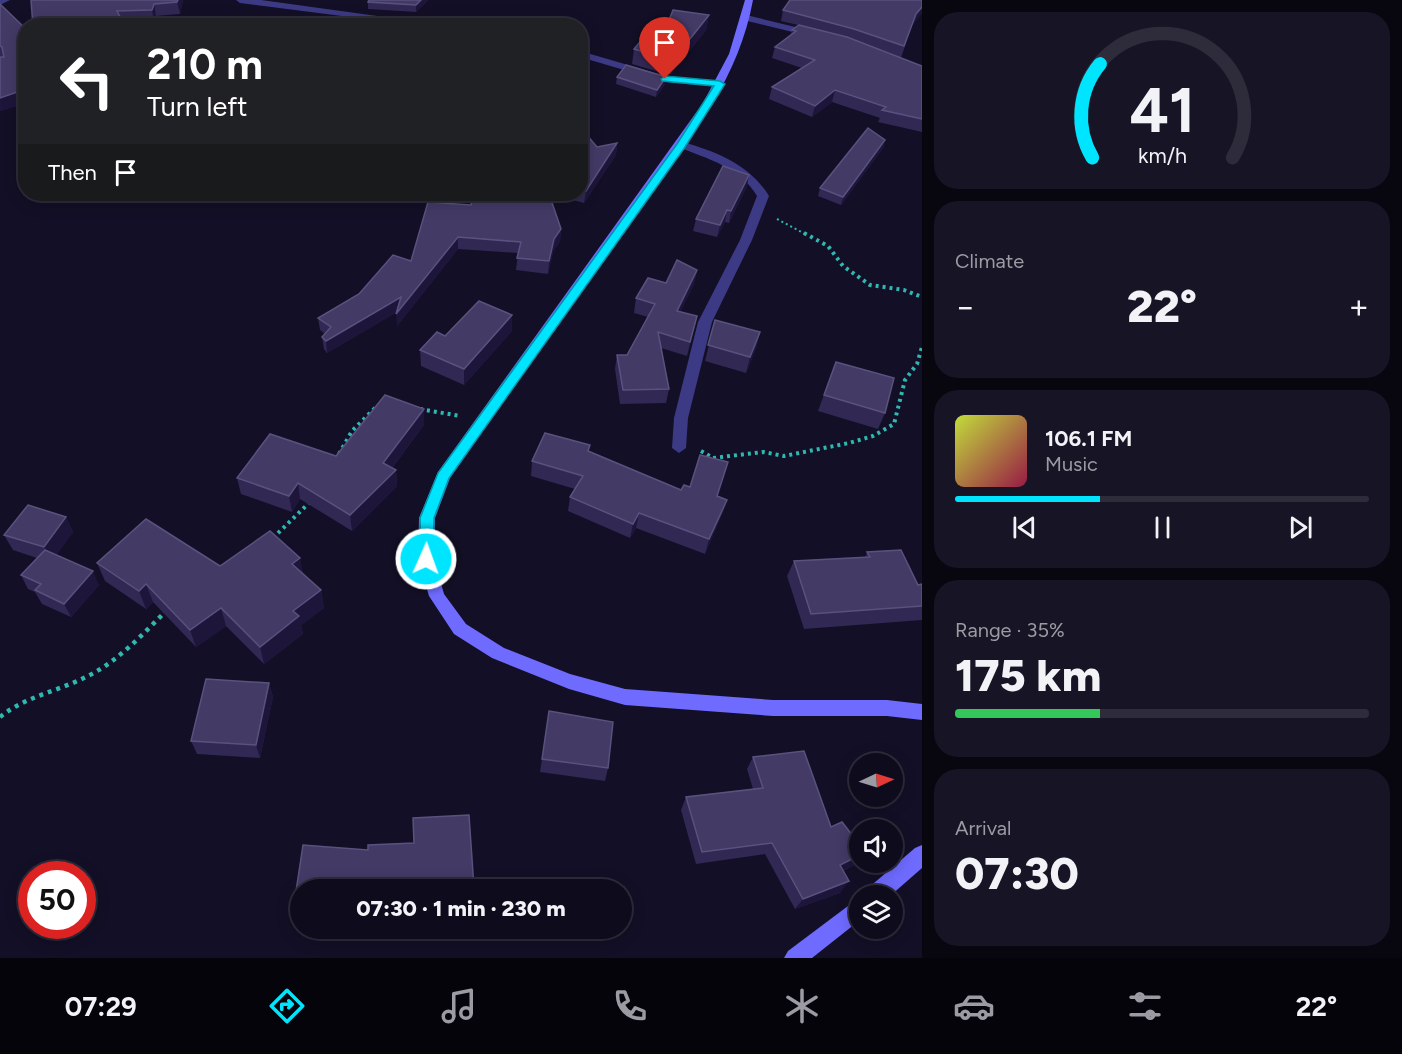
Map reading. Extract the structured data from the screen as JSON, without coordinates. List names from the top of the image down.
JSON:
{
  "north": "right",
  "page": {
    "turn": ["210 m", "Turn left"],
    "then": "Then",
    "tile": [
      "Climate",
      ["Range · 35%", "175 km"],
      ["Arrival", "07:30"]
    ],
    "heat": ["−", "22°", "+"],
    "song": ["106.1 FM", "Music"],
    "limit": "50",
    "trip": "07:30 · 1 min · 230 m",
    "tabs": ["07:29", "22°"],
    "gauge": ["41", "km/h"]
  }
}
